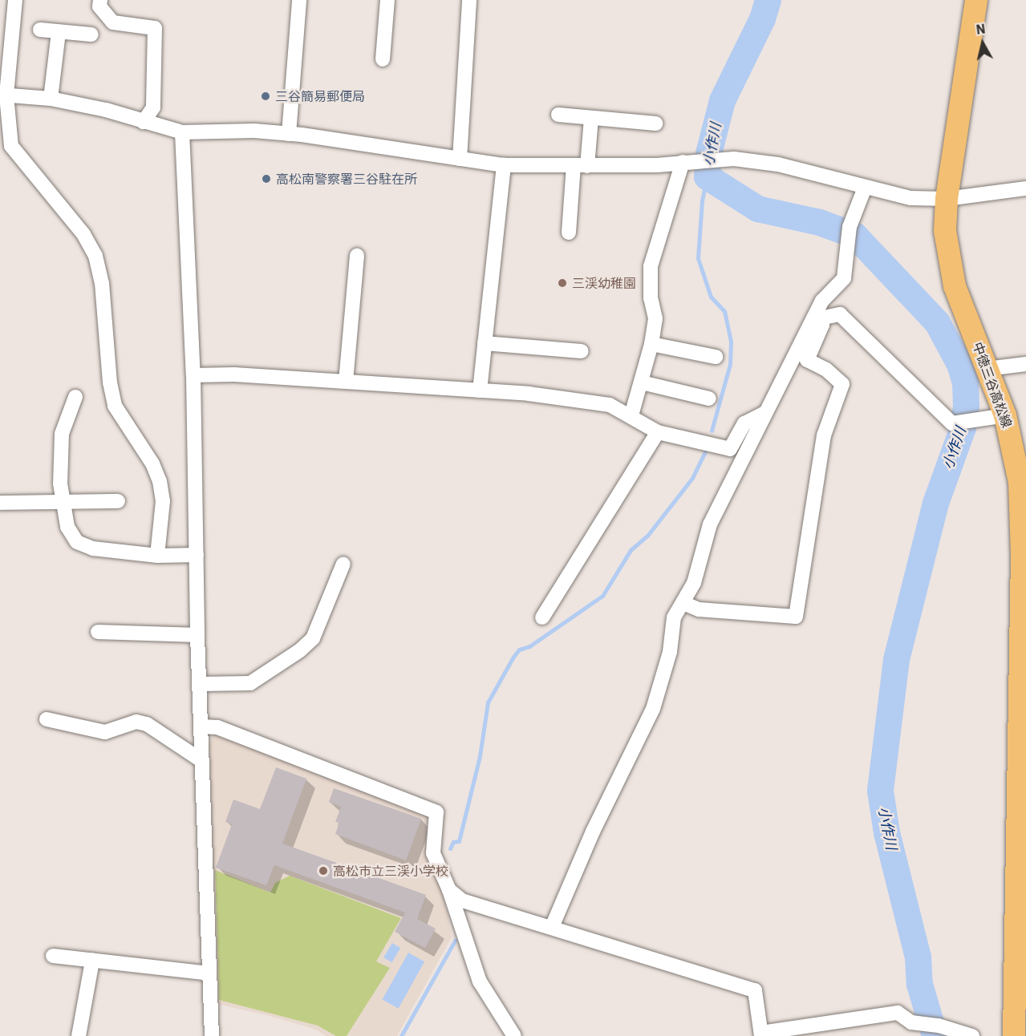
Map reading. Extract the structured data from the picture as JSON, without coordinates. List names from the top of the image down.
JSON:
{
  "streets": {
    "main road": ["中徳三谷高松線"]
  },
  "water": ["小作川"],
  "places": [
    "三谷簡易郵便局",
    "高松南警察署三谷駐在所",
    "三渓幼稚園",
    "高松市立三渓小学校"
  ],
  "north": "top"
}
